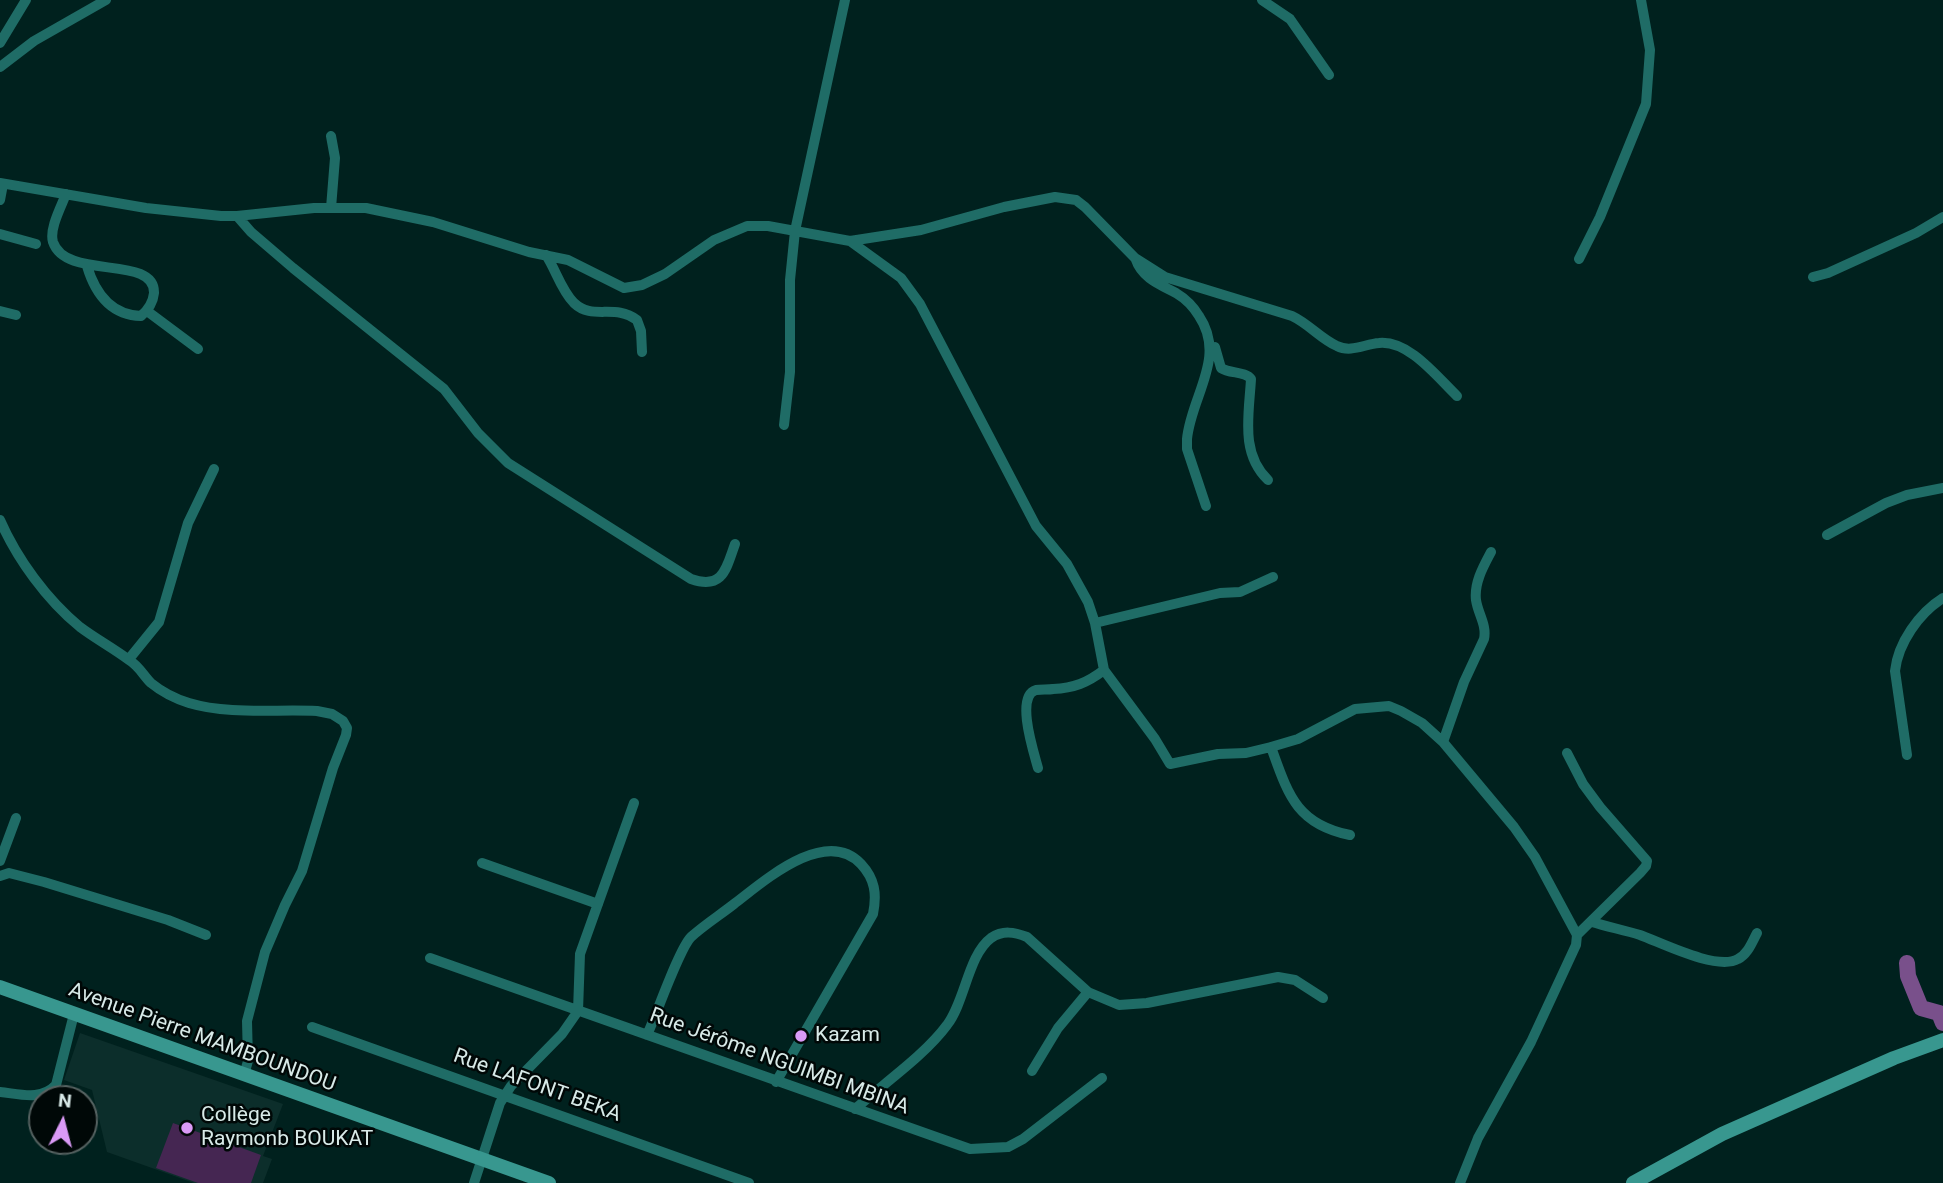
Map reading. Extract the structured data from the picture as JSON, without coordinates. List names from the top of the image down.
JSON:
{
  "streets": {
    "street": ["Avenue Pierre MAMBOUNDOU", "Rue Jérôme NGUIMBI MBINA", "Rue LAFONT BEKA"]
  },
  "places": ["Kazam", "Collège Raymonb BOUKAT"],
  "north": "top"
}
